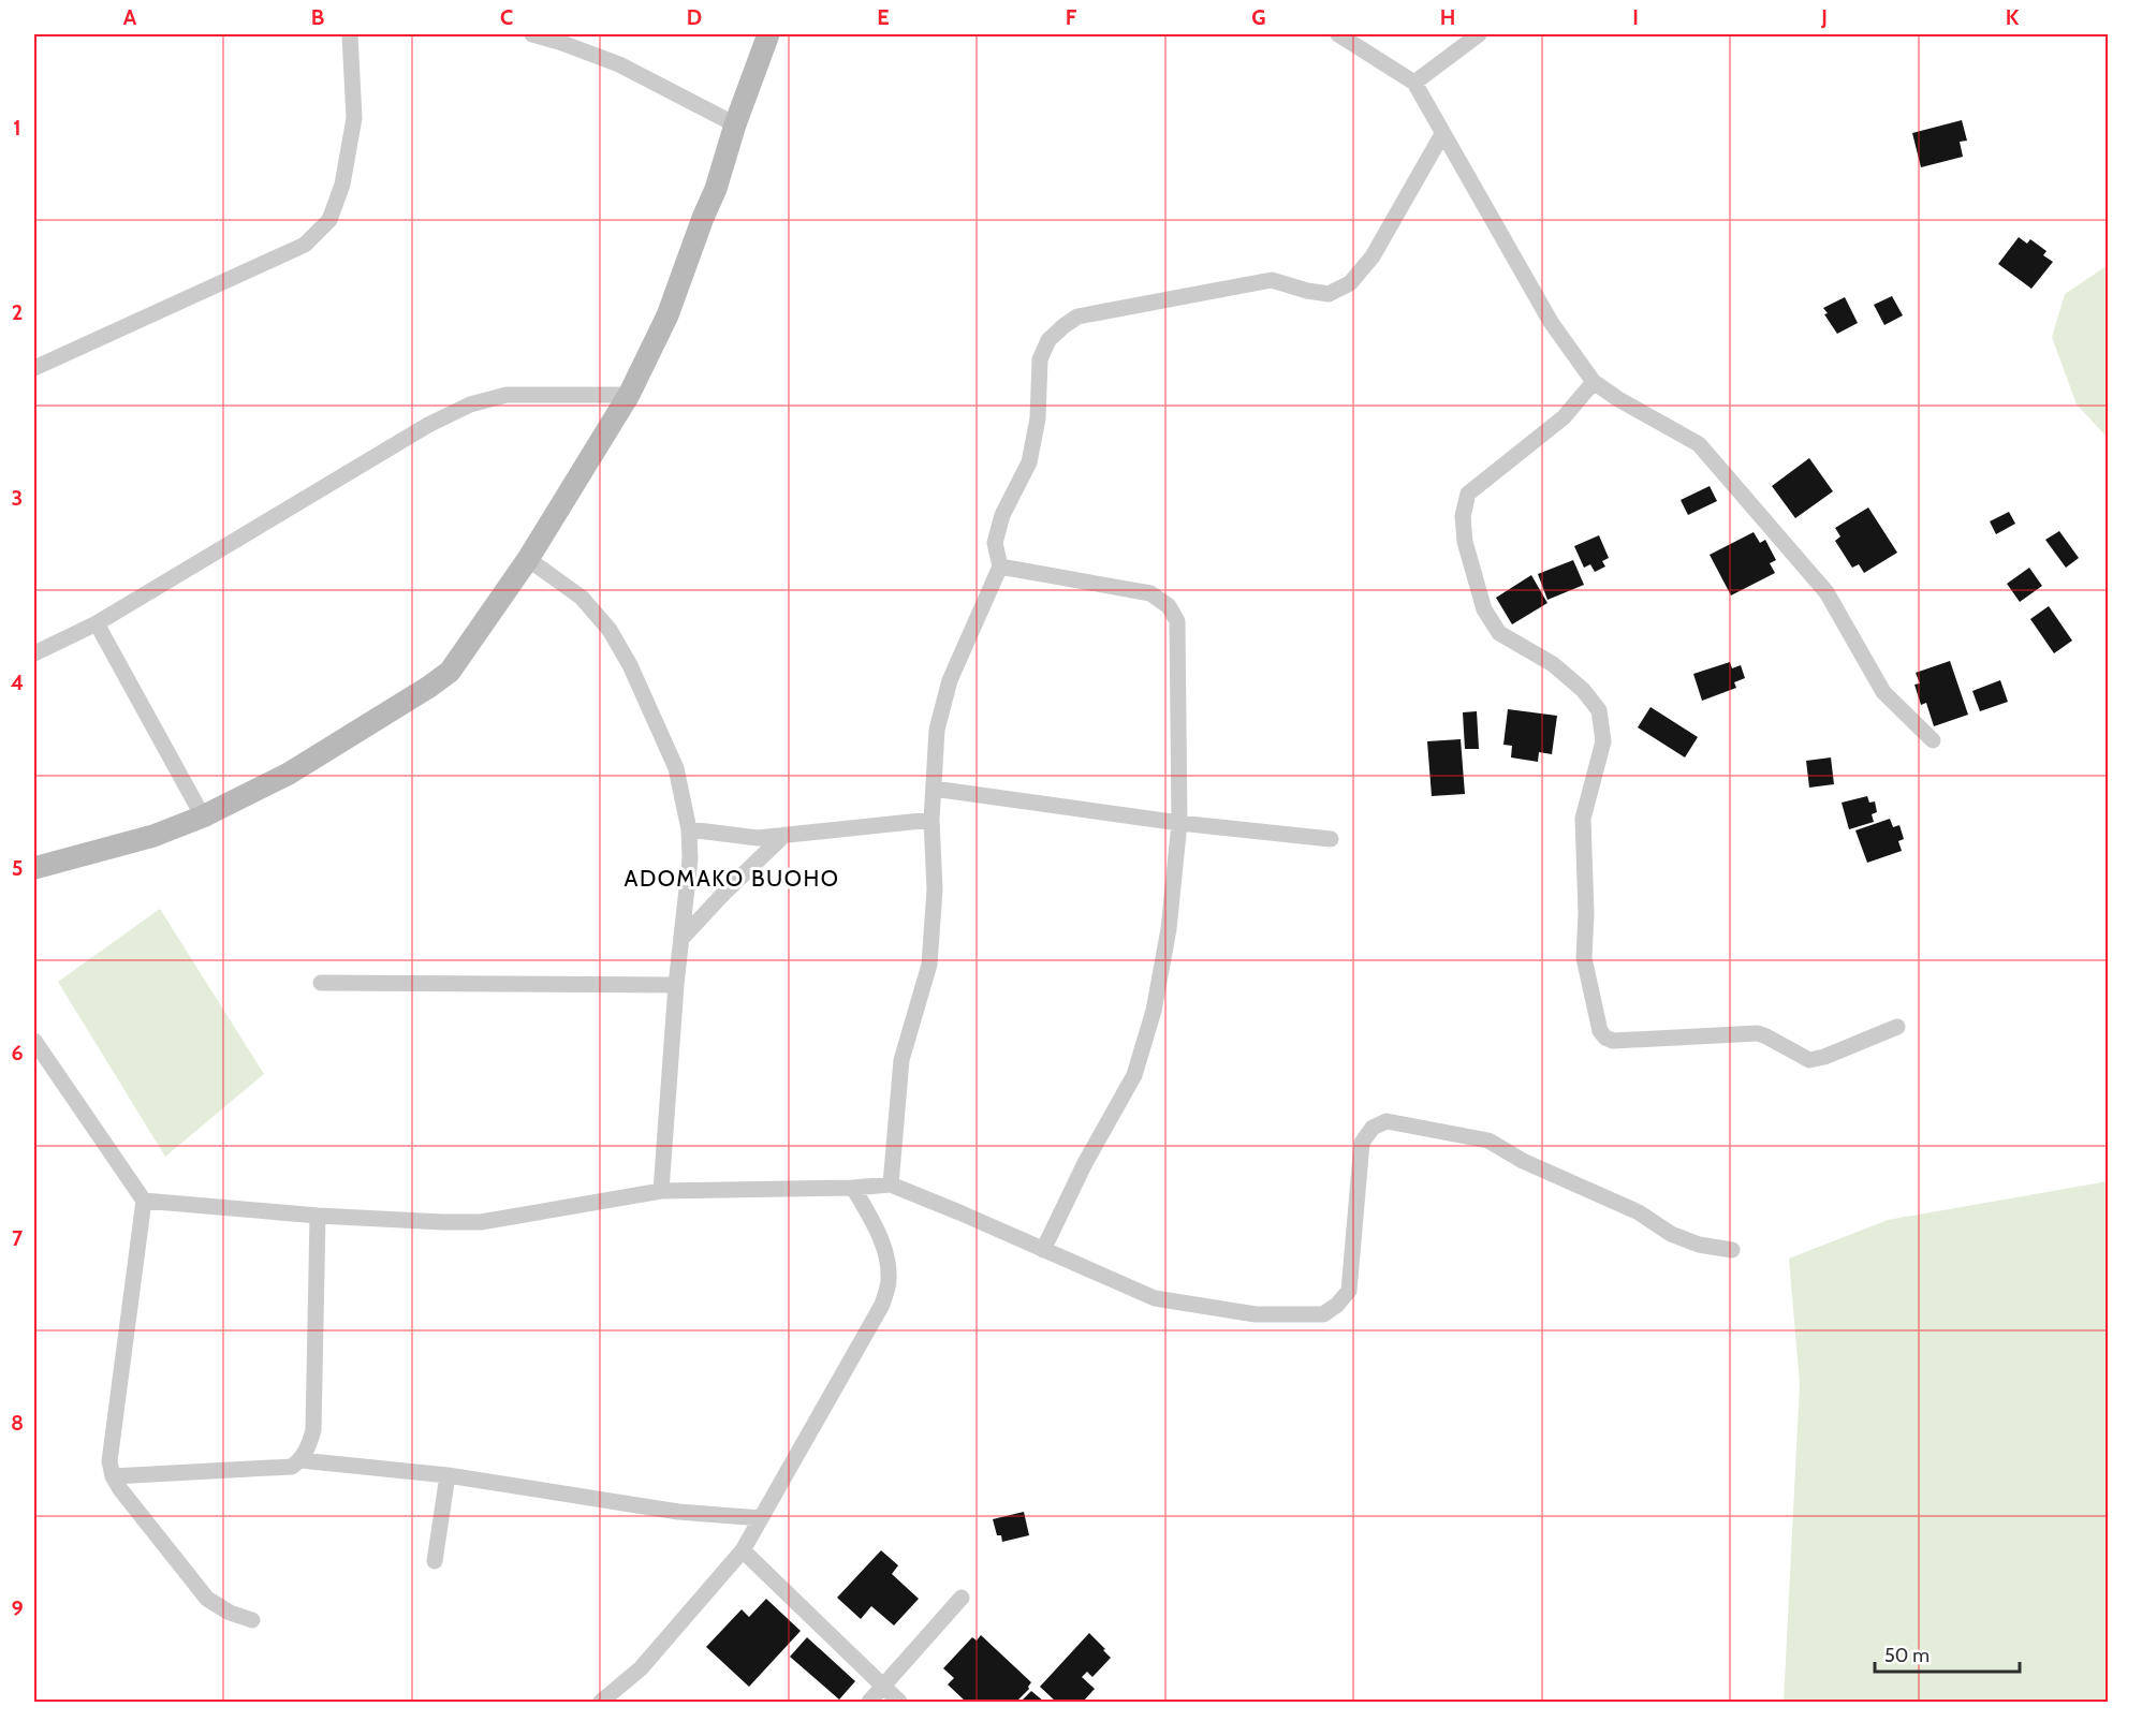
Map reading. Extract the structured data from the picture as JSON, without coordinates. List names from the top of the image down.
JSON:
{
  "districts": ["ADOMAKO BUOHO"],
  "scale_bar": "50 m",
  "grid": {
    "columns": [
      "A",
      "B",
      "C",
      "D",
      "E",
      "F",
      "G",
      "H",
      "I",
      "J",
      "K"
    ],
    "rows": [
      "1",
      "2",
      "3",
      "4",
      "5",
      "6",
      "7",
      "8",
      "9"
    ]
  }
}
